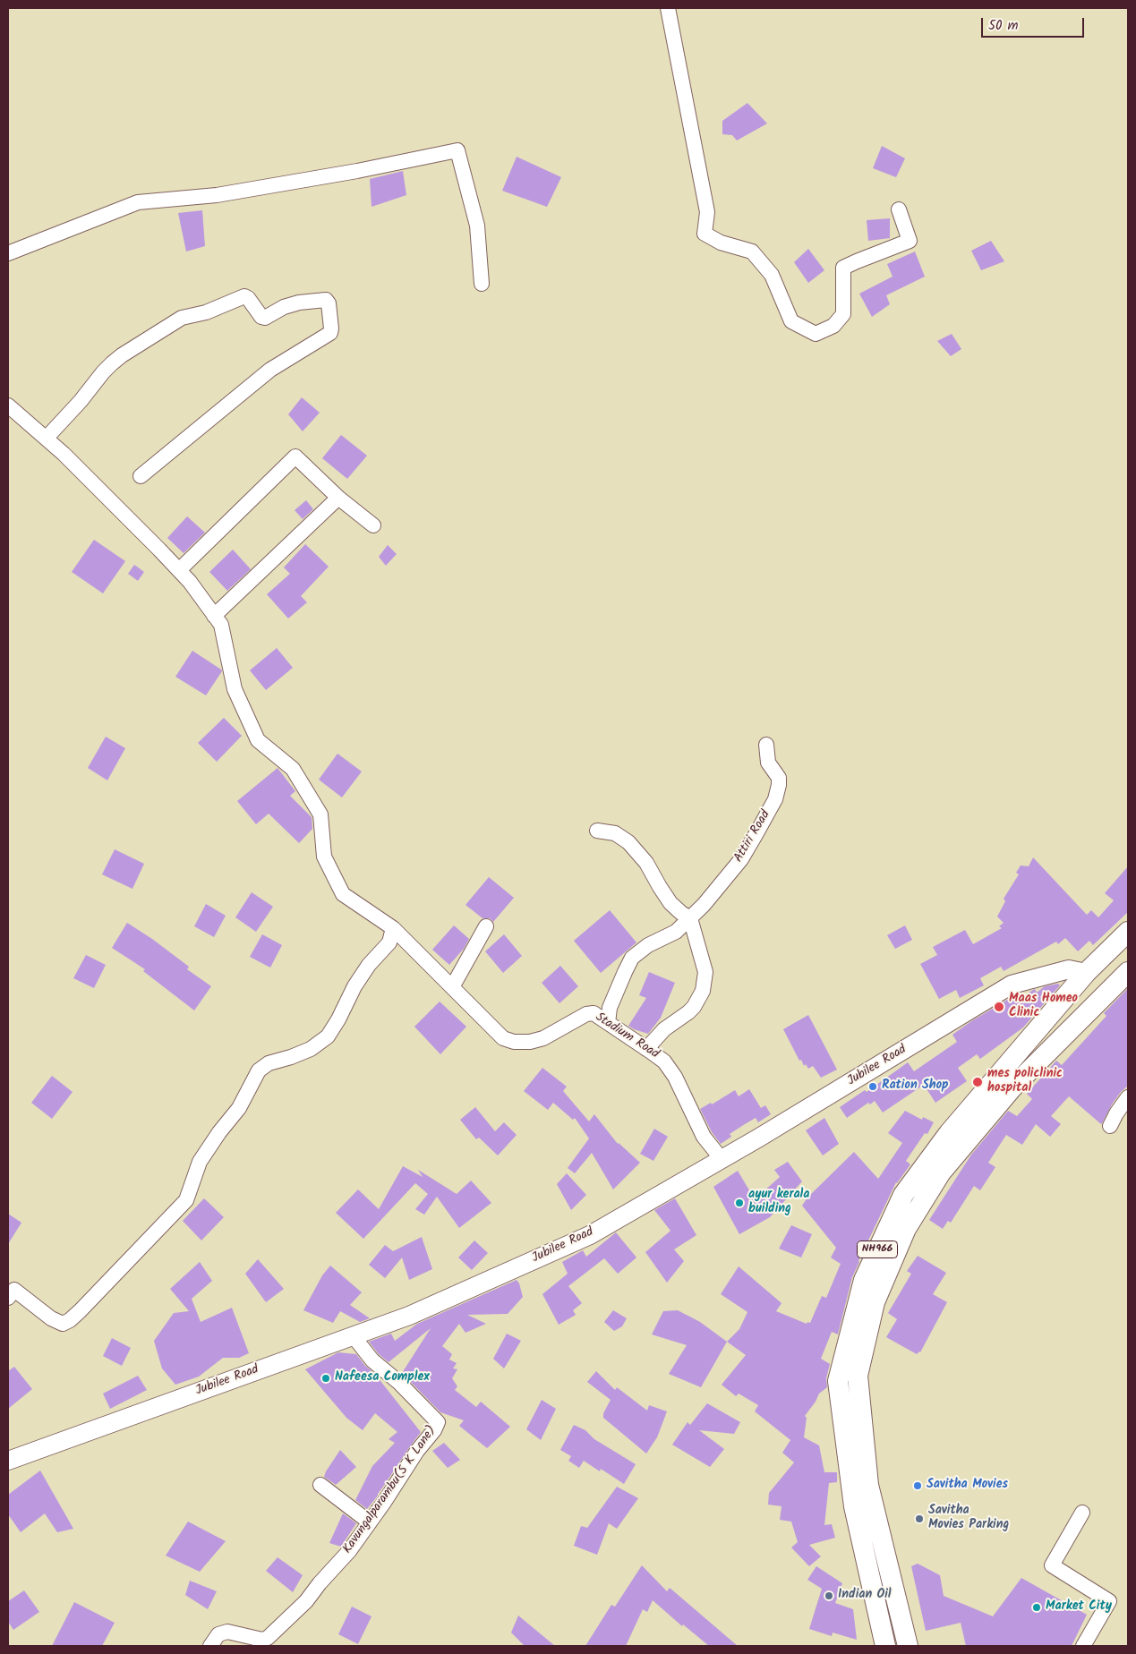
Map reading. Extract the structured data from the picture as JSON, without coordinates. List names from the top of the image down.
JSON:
{
  "streets": {
    "highway": ["NH966"],
    "main road": ["Jubilee Road"],
    "street": ["Attiri Road", "Stadium Road", "Kavungalparambu(S K Lane)"]
  },
  "crossings": [
    ["Attiri Road", "Stadium Road"],
    ["Stadium Road", "Jubilee Road"],
    ["Jubilee Road", "NH966"],
    ["Jubilee Road", "Kavungalparambu(S K Lane)"]
  ],
  "places": [
    "Maas Homeo Clinic",
    "mes policlinic hospital",
    "Ration Shop",
    "ayur kerala building",
    "Nafeesa Complex",
    "Savitha Movies",
    "Savitha Movies Parking",
    "Indian Oil",
    "Market City"
  ],
  "scale_bar": "50 m"
}
